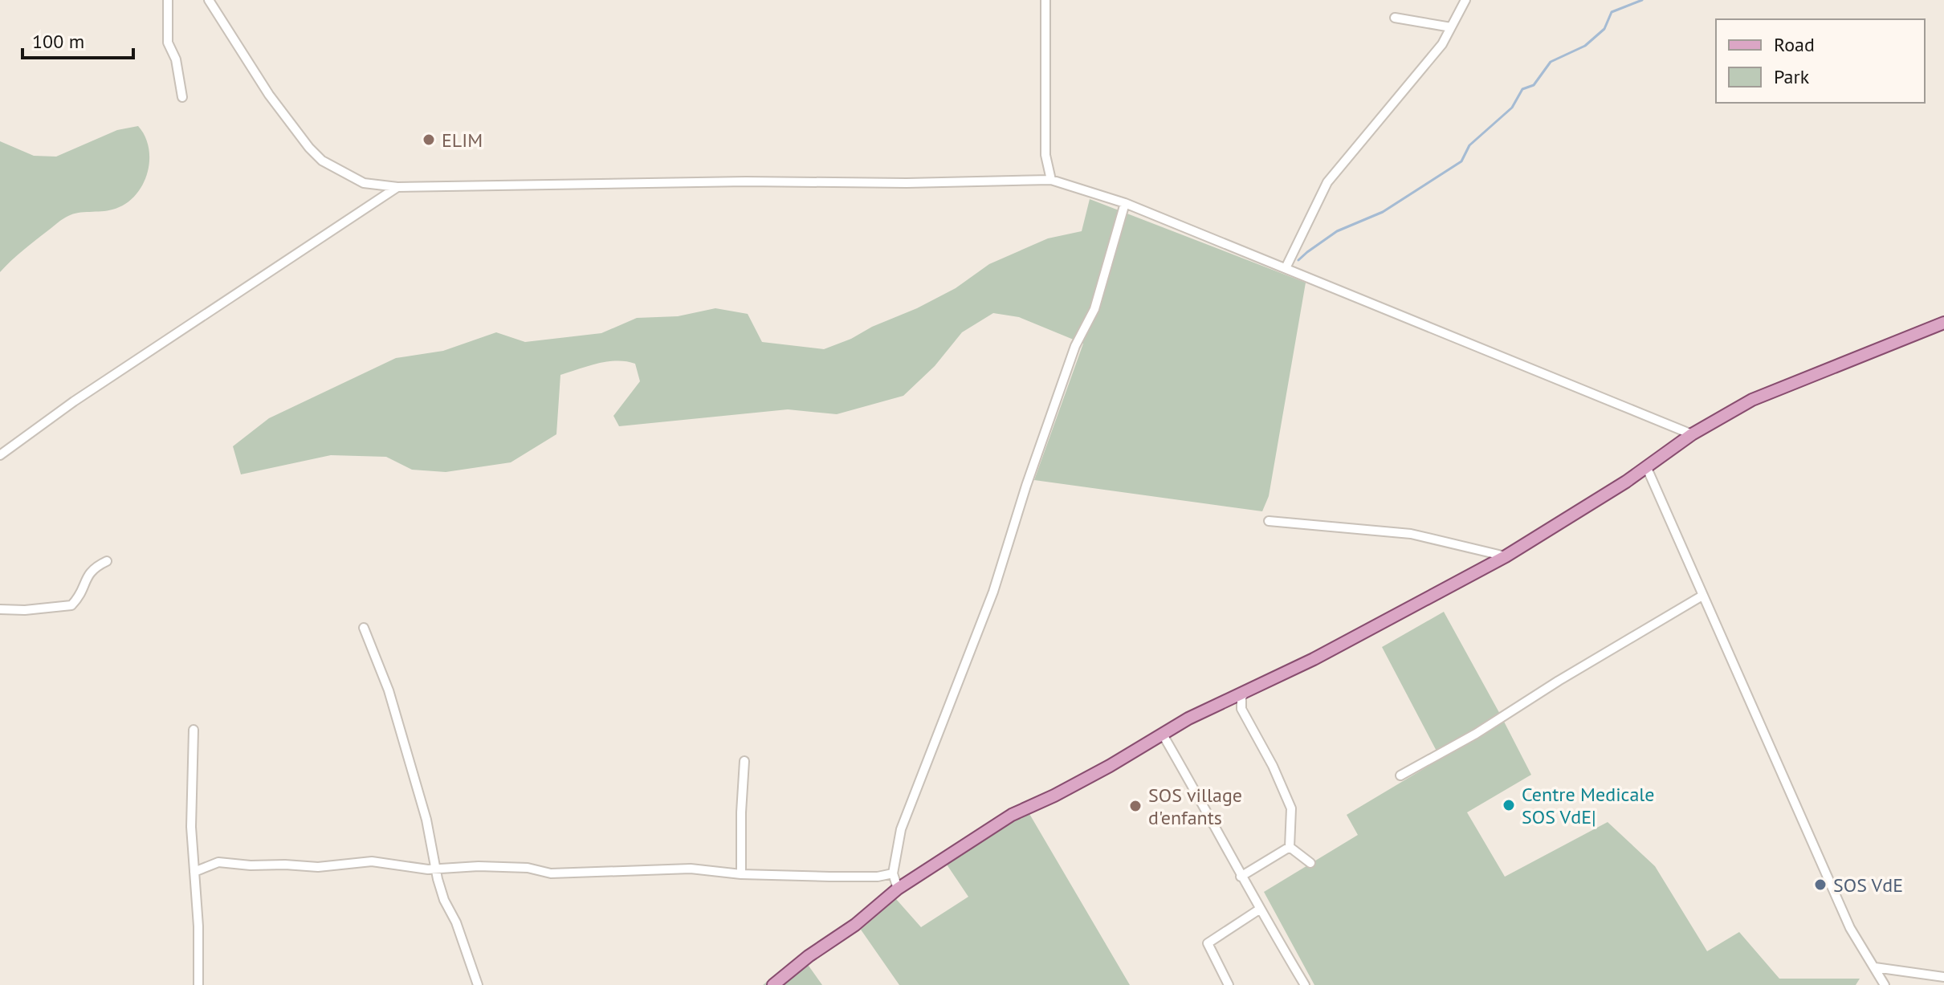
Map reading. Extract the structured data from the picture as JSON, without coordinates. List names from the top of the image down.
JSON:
{
  "places": [
    "ELIM",
    "Centre Medicale SOS VdE|",
    "SOS village d'enfants",
    "SOS VdE"
  ],
  "legend": ["Road", "Park"],
  "scale_bar": "100 m"
}
